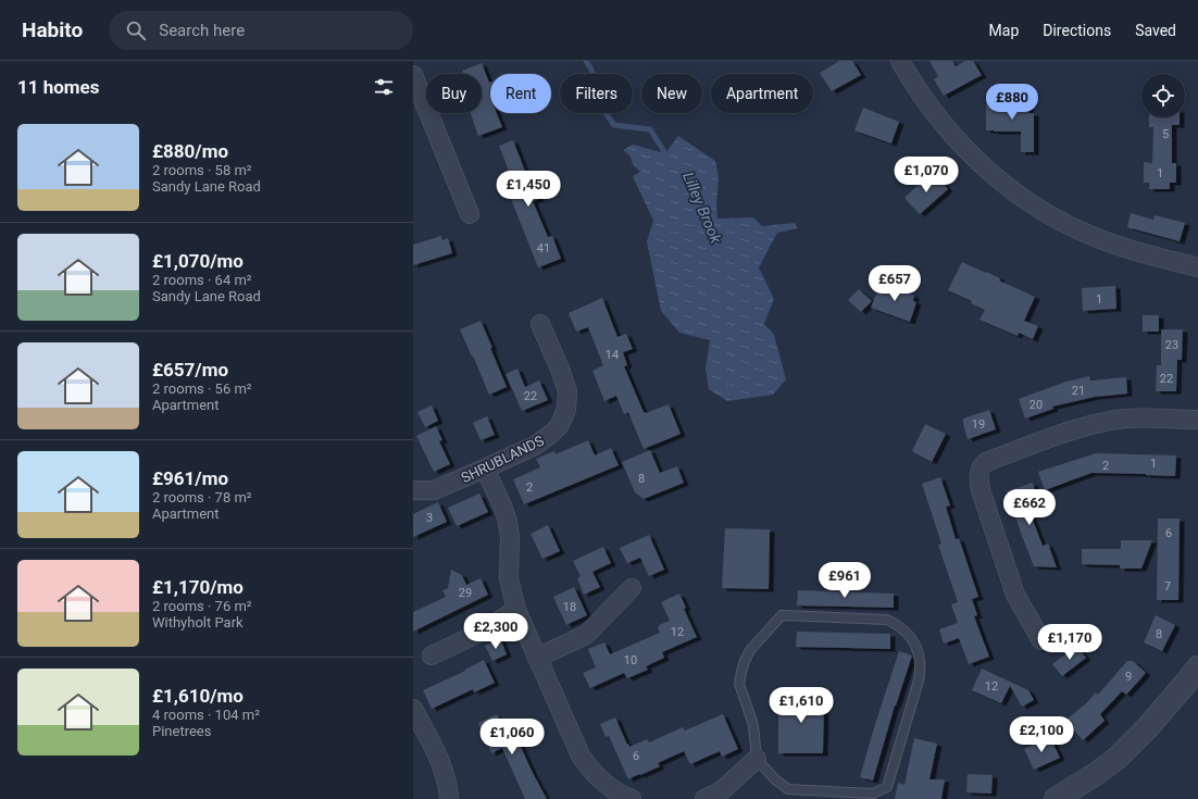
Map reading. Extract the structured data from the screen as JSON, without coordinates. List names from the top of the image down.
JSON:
{
  "streets": {
    "street": ["SHRUBLANDS"]
  },
  "water": ["Lilley Brook"],
  "house_numbers": [
    "5",
    "1",
    "41",
    "1",
    "23",
    "14",
    "22",
    "21",
    "22",
    "20",
    "19",
    "1",
    "2",
    "8",
    "2",
    "3",
    "6",
    "7",
    "29",
    "18",
    "12",
    "8",
    "10",
    "9",
    "12",
    "6"
  ],
  "page": {
    "header": "Habito",
    "search": "Search here",
    "nav": ["Map", "Directions", "Saved"],
    "heading": "11 homes",
    "chip": [
      "Buy",
      "Rent",
      "Filters",
      "New",
      "Apartment"
    ],
    "price": [
      "£880",
      "£1,070",
      "£1,450",
      "£657",
      "£662",
      "£961",
      "£2,300",
      "£1,170",
      "£1,610",
      "£2,100",
      "£1,060"
    ],
    "list": [
      {
        "name": "£880/mo",
        "note": "2 rooms · 58 m² · Sandy Lane Road"
      },
      {
        "name": "£1,070/mo",
        "note": "2 rooms · 64 m² · Sandy Lane Road"
      },
      {
        "name": "£657/mo",
        "note": "2 rooms · 56 m² · Apartment"
      },
      {
        "name": "£961/mo",
        "note": "2 rooms · 78 m² · Apartment"
      },
      {
        "name": "£1,170/mo",
        "note": "2 rooms · 76 m² · Withyholt Park"
      },
      {
        "name": "£1,610/mo",
        "note": "4 rooms · 104 m² · Pinetrees"
      }
    ]
  }
}
